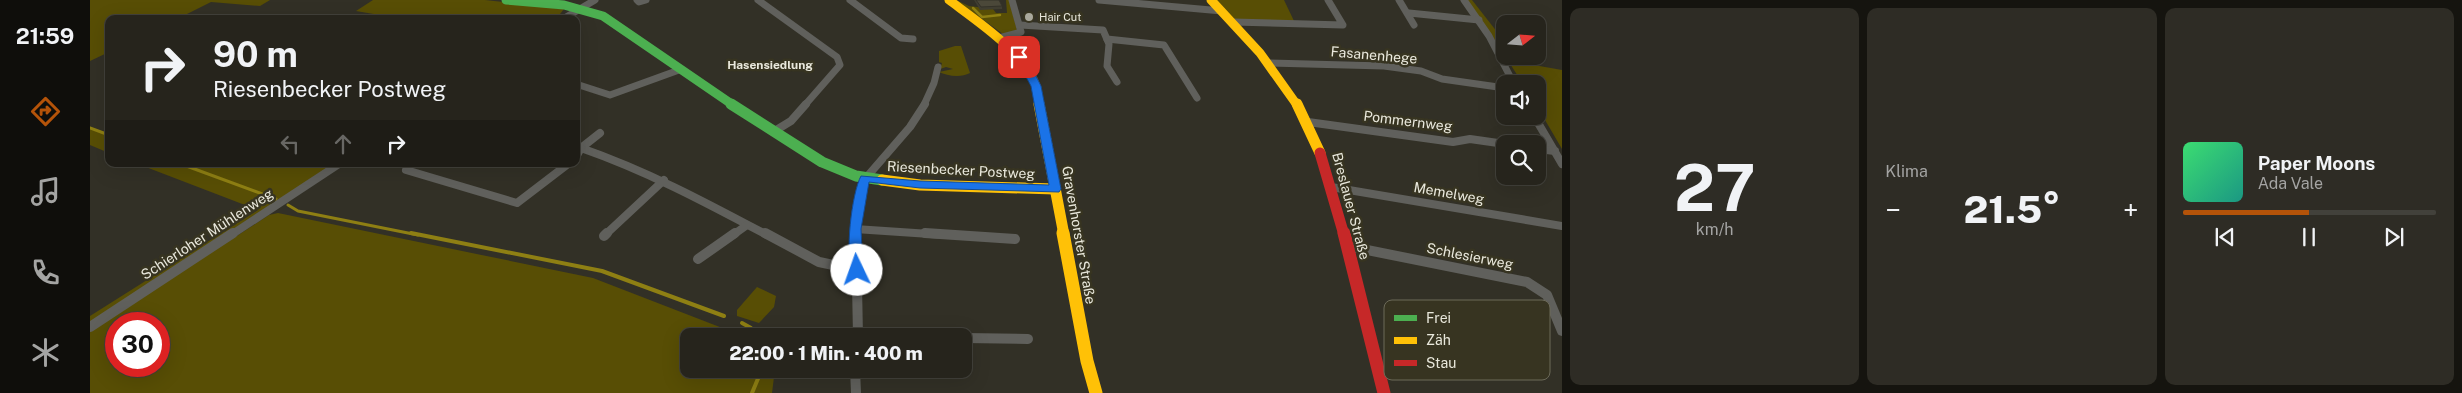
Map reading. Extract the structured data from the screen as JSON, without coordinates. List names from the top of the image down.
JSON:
{
  "streets": {
    "street": [
      "Fasanenhege",
      "Pommernweg",
      "Riesenbecker Postweg",
      "Memelweg",
      "Breslauer Straße",
      "Schierloher Mühlenweg",
      "Gravenhorster Straße",
      "Schlesierweg"
    ]
  },
  "crossings": [
    ["Fasanenhege", "Breslauer Straße"],
    ["Pommernweg", "Breslauer Straße"],
    ["Riesenbecker Postweg", "Gravenhorster Straße"],
    ["Memelweg", "Breslauer Straße"],
    ["Breslauer Straße", "Schlesierweg"]
  ],
  "districts": ["Hasensiedlung"],
  "places": ["Hair Cut"],
  "legend": ["Frei", "Zäh", "Stau"],
  "north": "right",
  "page": {
    "tabs": "21:59",
    "tile": [
      ["27", "km/h"],
      "Klima"
    ],
    "turn": ["90 m", "Riesenbecker Postweg"],
    "song": ["Paper Moons", "Ada Vale"],
    "heat": ["−", "21.5°", "+"],
    "limit": "30",
    "trip": "22:00 · 1 Min. · 400 m"
  }
}
